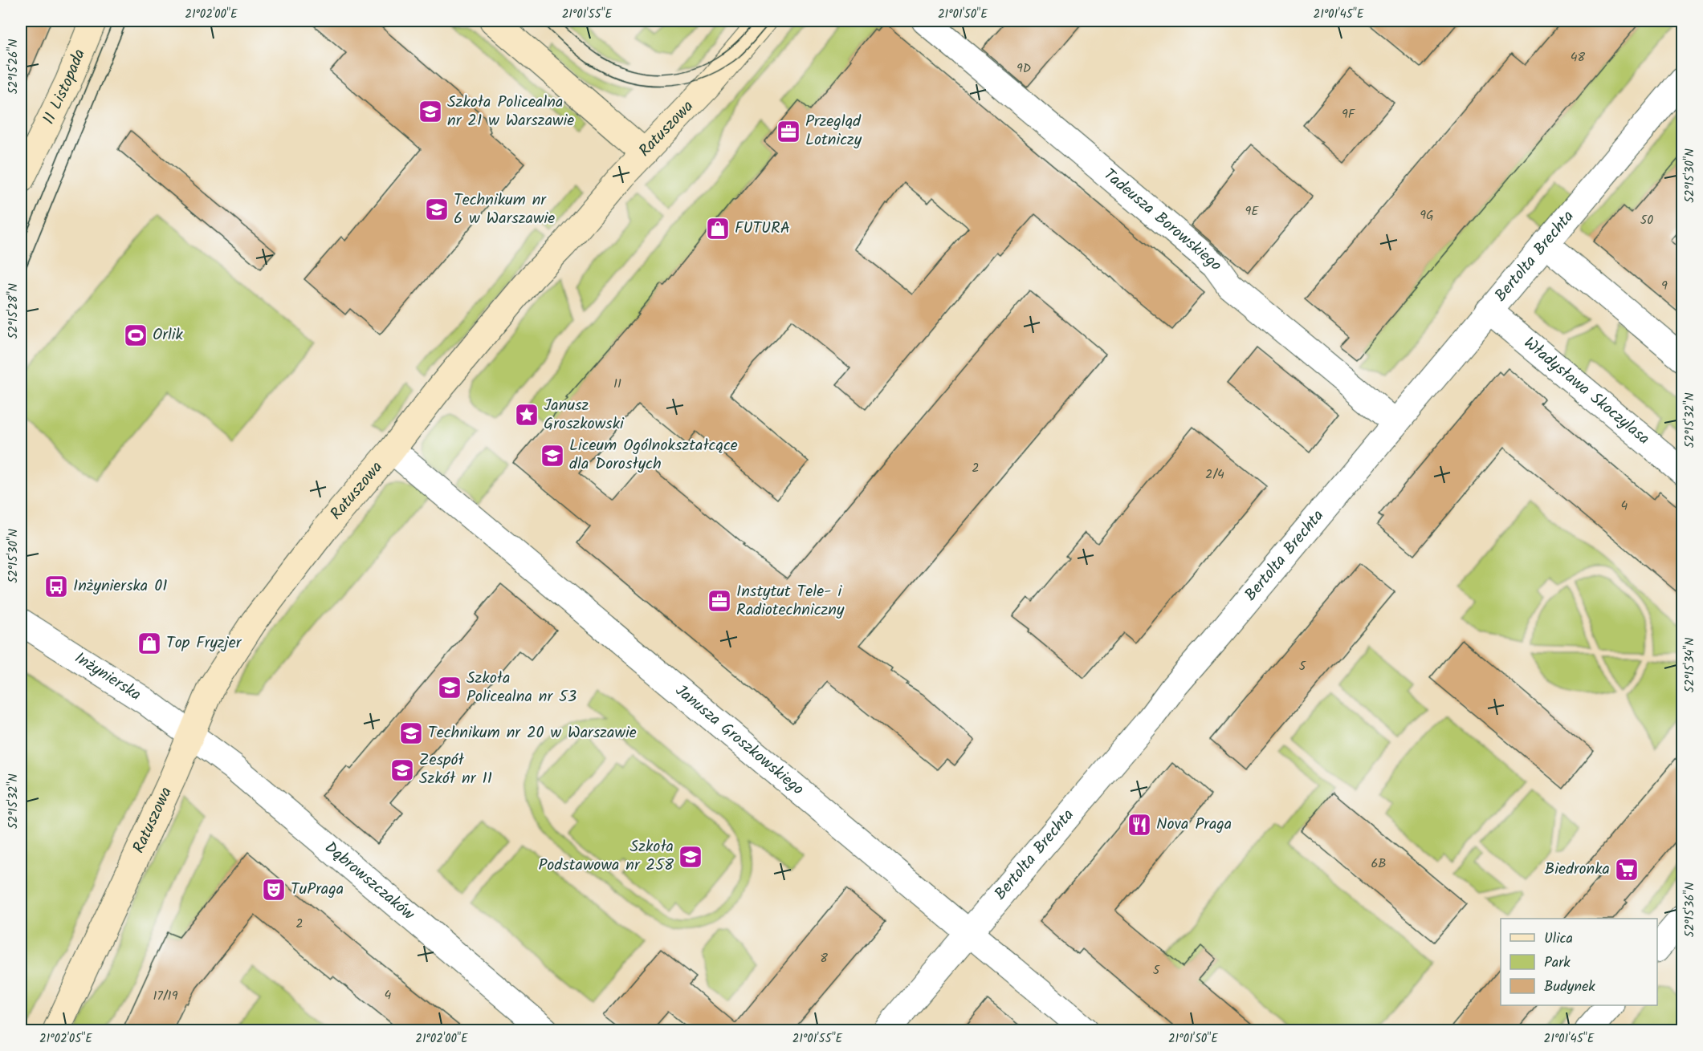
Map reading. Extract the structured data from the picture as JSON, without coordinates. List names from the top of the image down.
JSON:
{
  "streets": {
    "street": [
      "11 Listopada",
      "Ratuszowa",
      "Tadeusza Borowskiego",
      "Bertolta Brechta",
      "Władysława Skoczylasa",
      "Inżynierska",
      "Janusza Groszkowskiego",
      "Dąbrowszczaków"
    ]
  },
  "crossings": [
    ["Ratuszowa", "Inżynierska"],
    ["Ratuszowa", "Janusza Groszkowskiego"],
    ["Ratuszowa", "Dąbrowszczaków"],
    ["Tadeusza Borowskiego", "Bertolta Brechta"],
    ["Bertolta Brechta", "Władysława Skoczylasa"],
    ["Bertolta Brechta", "Janusza Groszkowskiego"],
    ["Inżynierska", "Dąbrowszczaków"]
  ],
  "places": {
    "school or university": [
      "Szkoła Policealna nr 21 w Warszawie",
      "Technikum nr 6 w Warszawie",
      "Liceum Ogólnokształcące dla Dorosłych",
      "Szkoła Policealna nr 53",
      "Technikum nr 20 w Warszawie",
      "Zespół Szkół nr 11",
      "Szkoła Podstawowa nr 258"
    ],
    "office": ["Przegląd Lotniczy", "Instytut Tele- i Radiotechniczny"],
    "shop": ["FUTURA", "Top Fryzjer"],
    "sports": ["Orlik"],
    "place": ["Janusz Groszkowski"],
    "bus stop": ["Inżynierska 01"],
    "restaurant": ["Nova Praga"],
    "supermarket": ["Biedronka"],
    "theatre": ["TuPraga"]
  },
  "house_numbers": [
    "48",
    "9D",
    "9F",
    "9E",
    "9G",
    "50",
    "9",
    "11",
    "2",
    "2/4",
    "4",
    "5",
    "6B",
    "2",
    "8",
    "5",
    "4",
    "17/19"
  ],
  "legend": ["Ulica", "Park", "Budynek"],
  "coordinates": [
    "21°02'00\"E",
    "21°01'55\"E",
    "21°01'50\"E",
    "21°01'45\"E",
    "52°15'26\"N",
    "52°15'30\"N",
    "52°15'28\"N",
    "52°15'32\"N",
    "52°15'34\"N",
    "52°15'36\"N",
    "21°02'05\"E"
  ]
}
